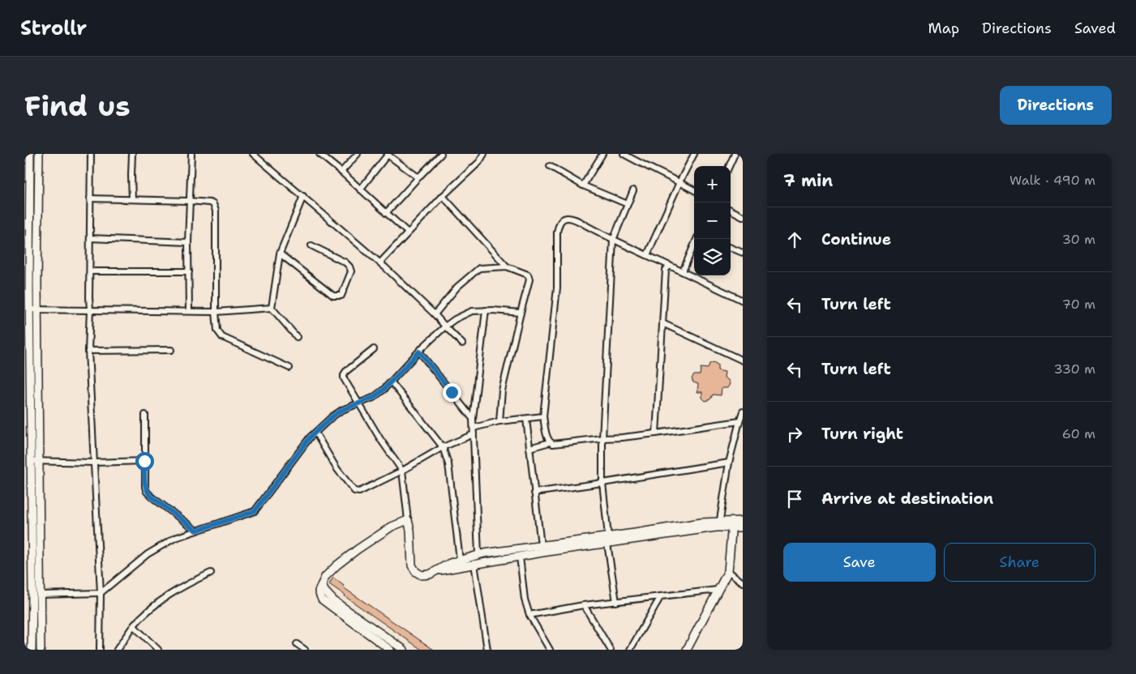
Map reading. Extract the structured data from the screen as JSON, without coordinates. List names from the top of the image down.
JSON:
{
  "page": {
    "header": "Strollr",
    "nav": ["Map", "Directions", "Saved"],
    "buttons": [
      "Directions",
      ["Save", "Share"]
    ],
    "title": "Find us",
    "heading": ["7 min", "Walk · 490 m"],
    "map_buttons": ["+", "−"],
    "list": [
      ["Continue", "30 m"],
      ["Turn left", "70 m"],
      ["Turn left", "330 m"],
      ["Turn right", "60 m"],
      "Arrive at destination"
    ]
  }
}
